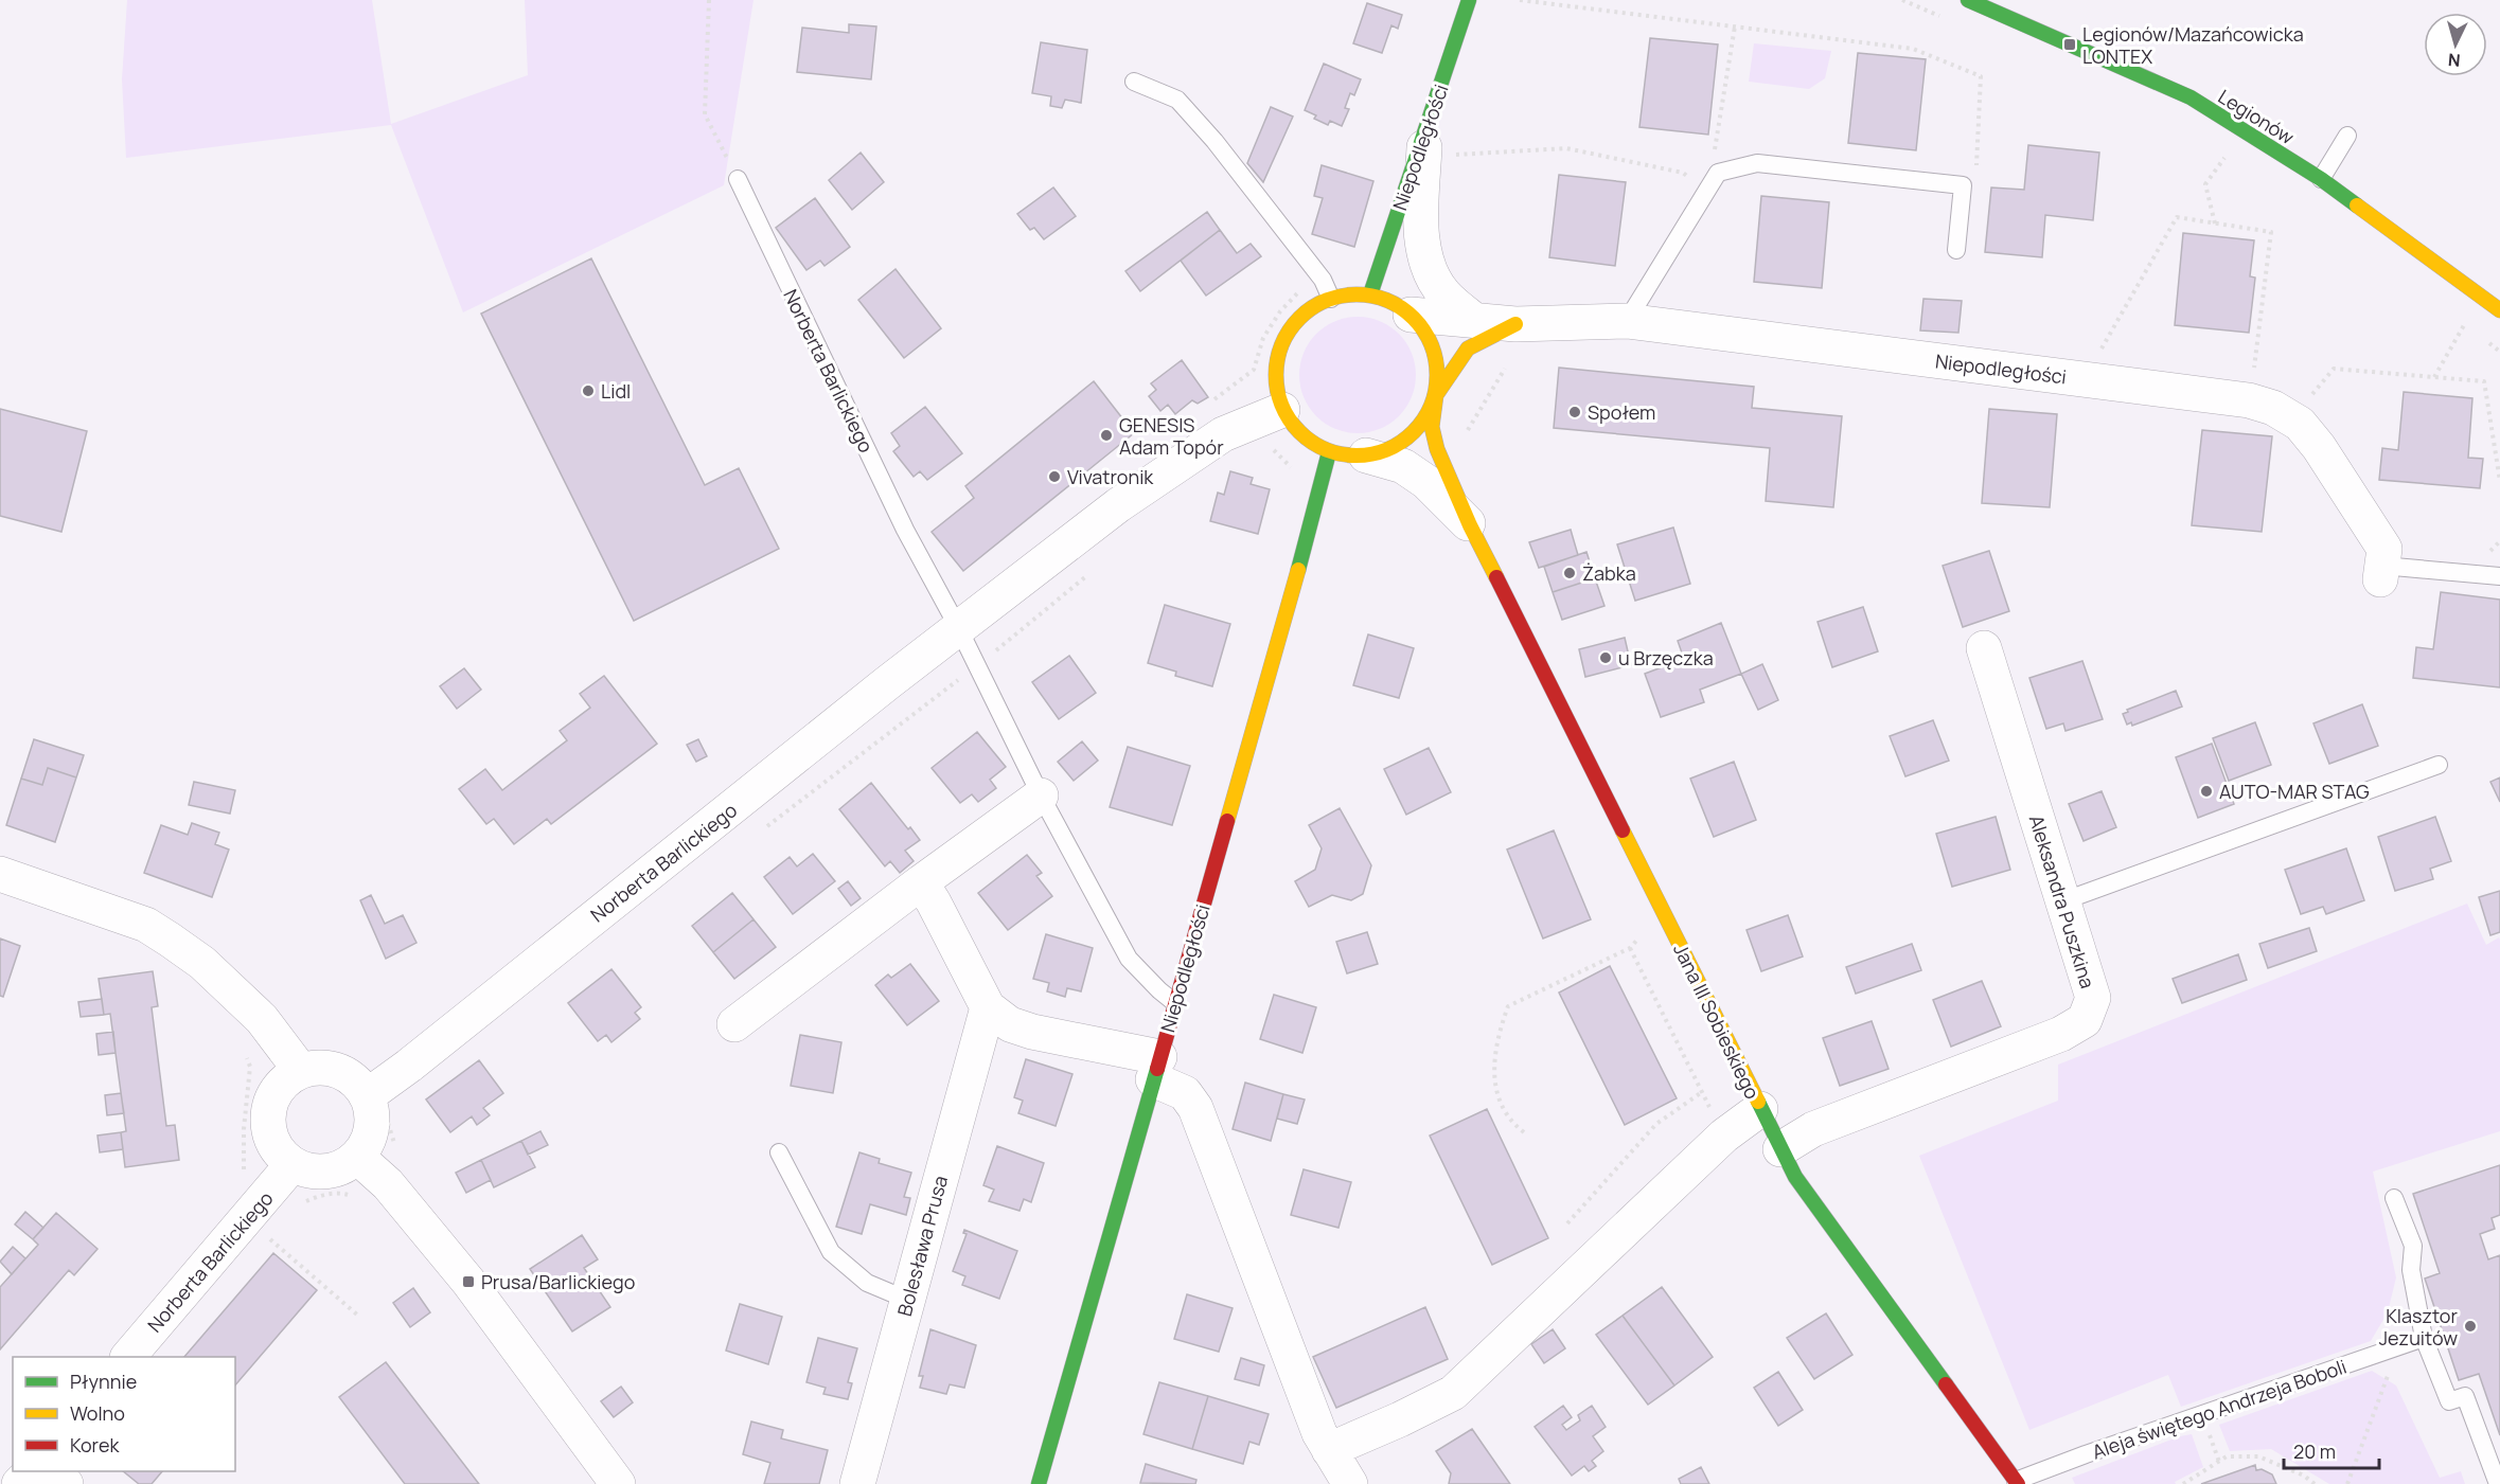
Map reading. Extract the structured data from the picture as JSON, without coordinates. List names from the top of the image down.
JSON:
{
  "streets": {
    "street": [
      "Legionów",
      "Niepodległości",
      "Norberta Barlickiego",
      "Aleksandra Puszkina",
      "Jana III Sobieskiego",
      "Bolesława Prusa"
    ],
    "lane": ["Aleja świętego Andrzeja Boboli"]
  },
  "crossings": [
    ["Niepodległości", "Norberta Barlickiego"],
    ["Niepodległości", "Jana III Sobieskiego"],
    ["Norberta Barlickiego", "Jana III Sobieskiego"],
    ["Aleksandra Puszkina", "Jana III Sobieskiego"],
    ["Jana III Sobieskiego", "Aleja świętego Andrzeja Boboli"]
  ],
  "places": {
    "transit": ["Legionów/Mazańcowicka LONTEX", "Prusa/Barlickiego"],
    "other": [
      "Lidl",
      "Społem",
      "GENESIS Adam Topór",
      "Vivatronik",
      "Żabka",
      "u Brzęczka",
      "AUTO-MAR STAG",
      "Klasztor Jezuitów"
    ]
  },
  "legend": ["Płynnie", "Wolno", "Korek"],
  "scale_bar": "20 m",
  "north": "bottom"
}
